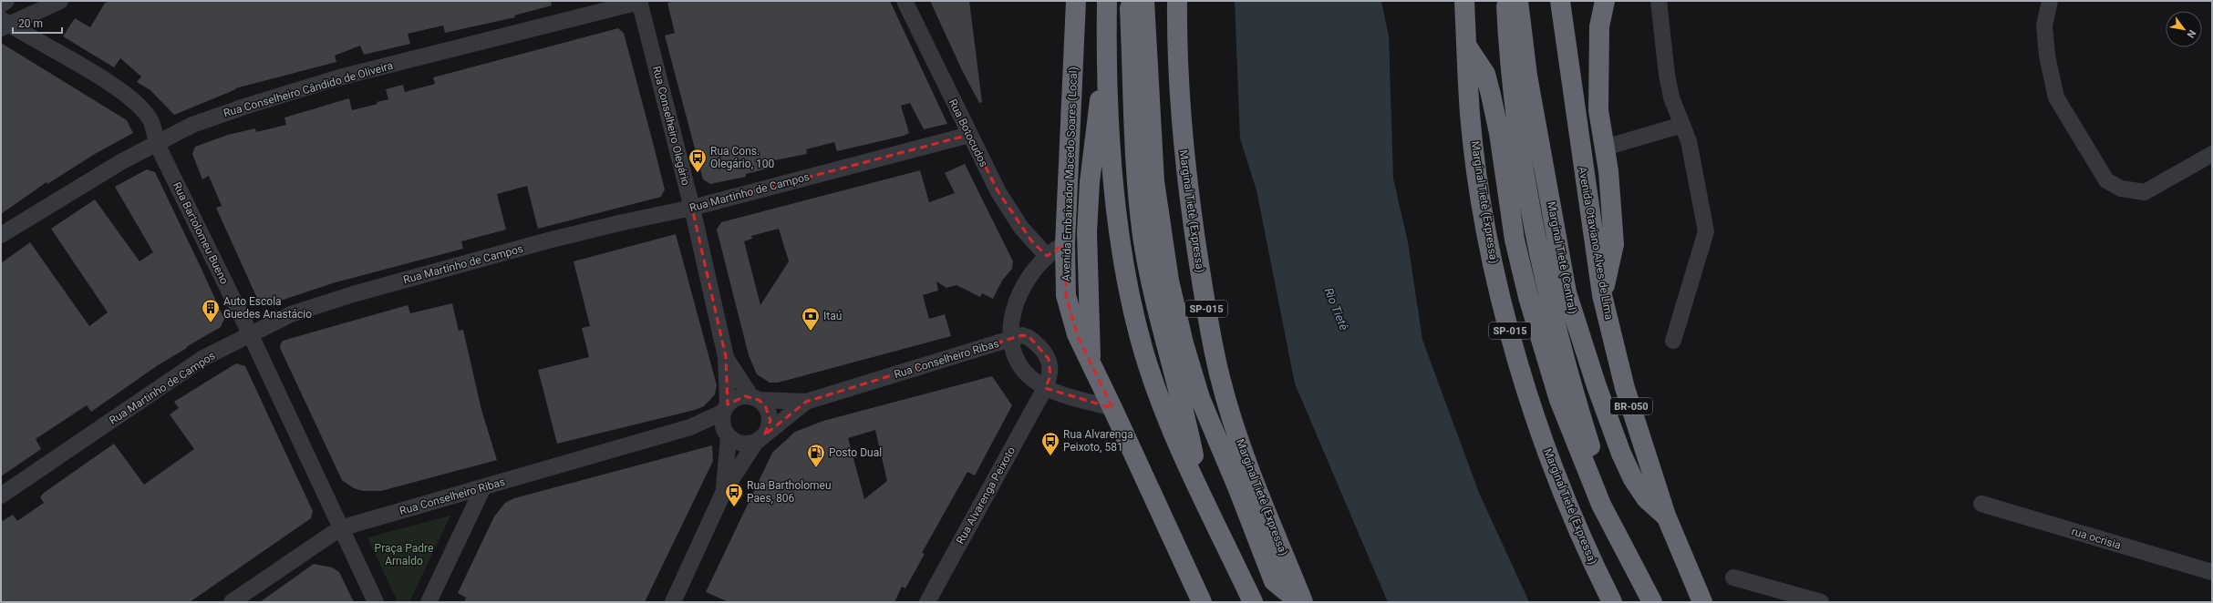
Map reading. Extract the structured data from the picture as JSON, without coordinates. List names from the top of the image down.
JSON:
{
  "streets": {
    "highway": [
      "Avenida Embaixador Macedo Soares (Local)",
      "Marginal Tietê (Expressa)",
      "Avenida Otaviano Alves de Lima",
      "Marginal Tietê (Central)",
      "SP-015",
      "BR-050"
    ],
    "street": [
      "Rua Conselheiro Cândido de Oliveira",
      "Rua Conselheiro Olegário",
      "Rua Botocudos",
      "Rua Martinho de Campos",
      "Rua Bartolomeu Bueno",
      "Rua Conselheiro Ribas",
      "Rua Alvarenga Peixoto",
      "rua ocrisia"
    ]
  },
  "crossings": [
    ["Rua Conselheiro Cândido de Oliveira", "Rua Conselheiro Olegário"],
    ["Rua Conselheiro Cândido de Oliveira", "Rua Bartolomeu Bueno"],
    ["Rua Conselheiro Olegário", "Rua Martinho de Campos"],
    ["Rua Conselheiro Olegário", "Rua Conselheiro Ribas"],
    ["Rua Botocudos", "Rua Martinho de Campos"],
    ["Rua Martinho de Campos", "Rua Bartolomeu Bueno"],
    ["Rua Bartolomeu Bueno", "Rua Conselheiro Ribas"],
    ["Avenida Otaviano Alves de Lima", "Marginal Tietê (Central)"],
    ["Rua Conselheiro Ribas", "Rua Alvarenga Peixoto"]
  ],
  "water": ["Rio Tietê"],
  "parks": ["Praça Padre Arnaldo"],
  "places": {
    "bus stop": ["Rua Cons. Olegário, 100", "Rua Alvarenga Peixoto, 581", "Rua Bartholomeu Paes, 806"],
    "building": ["Auto Escola Guedes Anastácio"],
    "bank": ["Itaú"],
    "fuel station": ["Posto Dual"]
  },
  "scale_bar": "20 m",
  "north": "bottom right"
}
